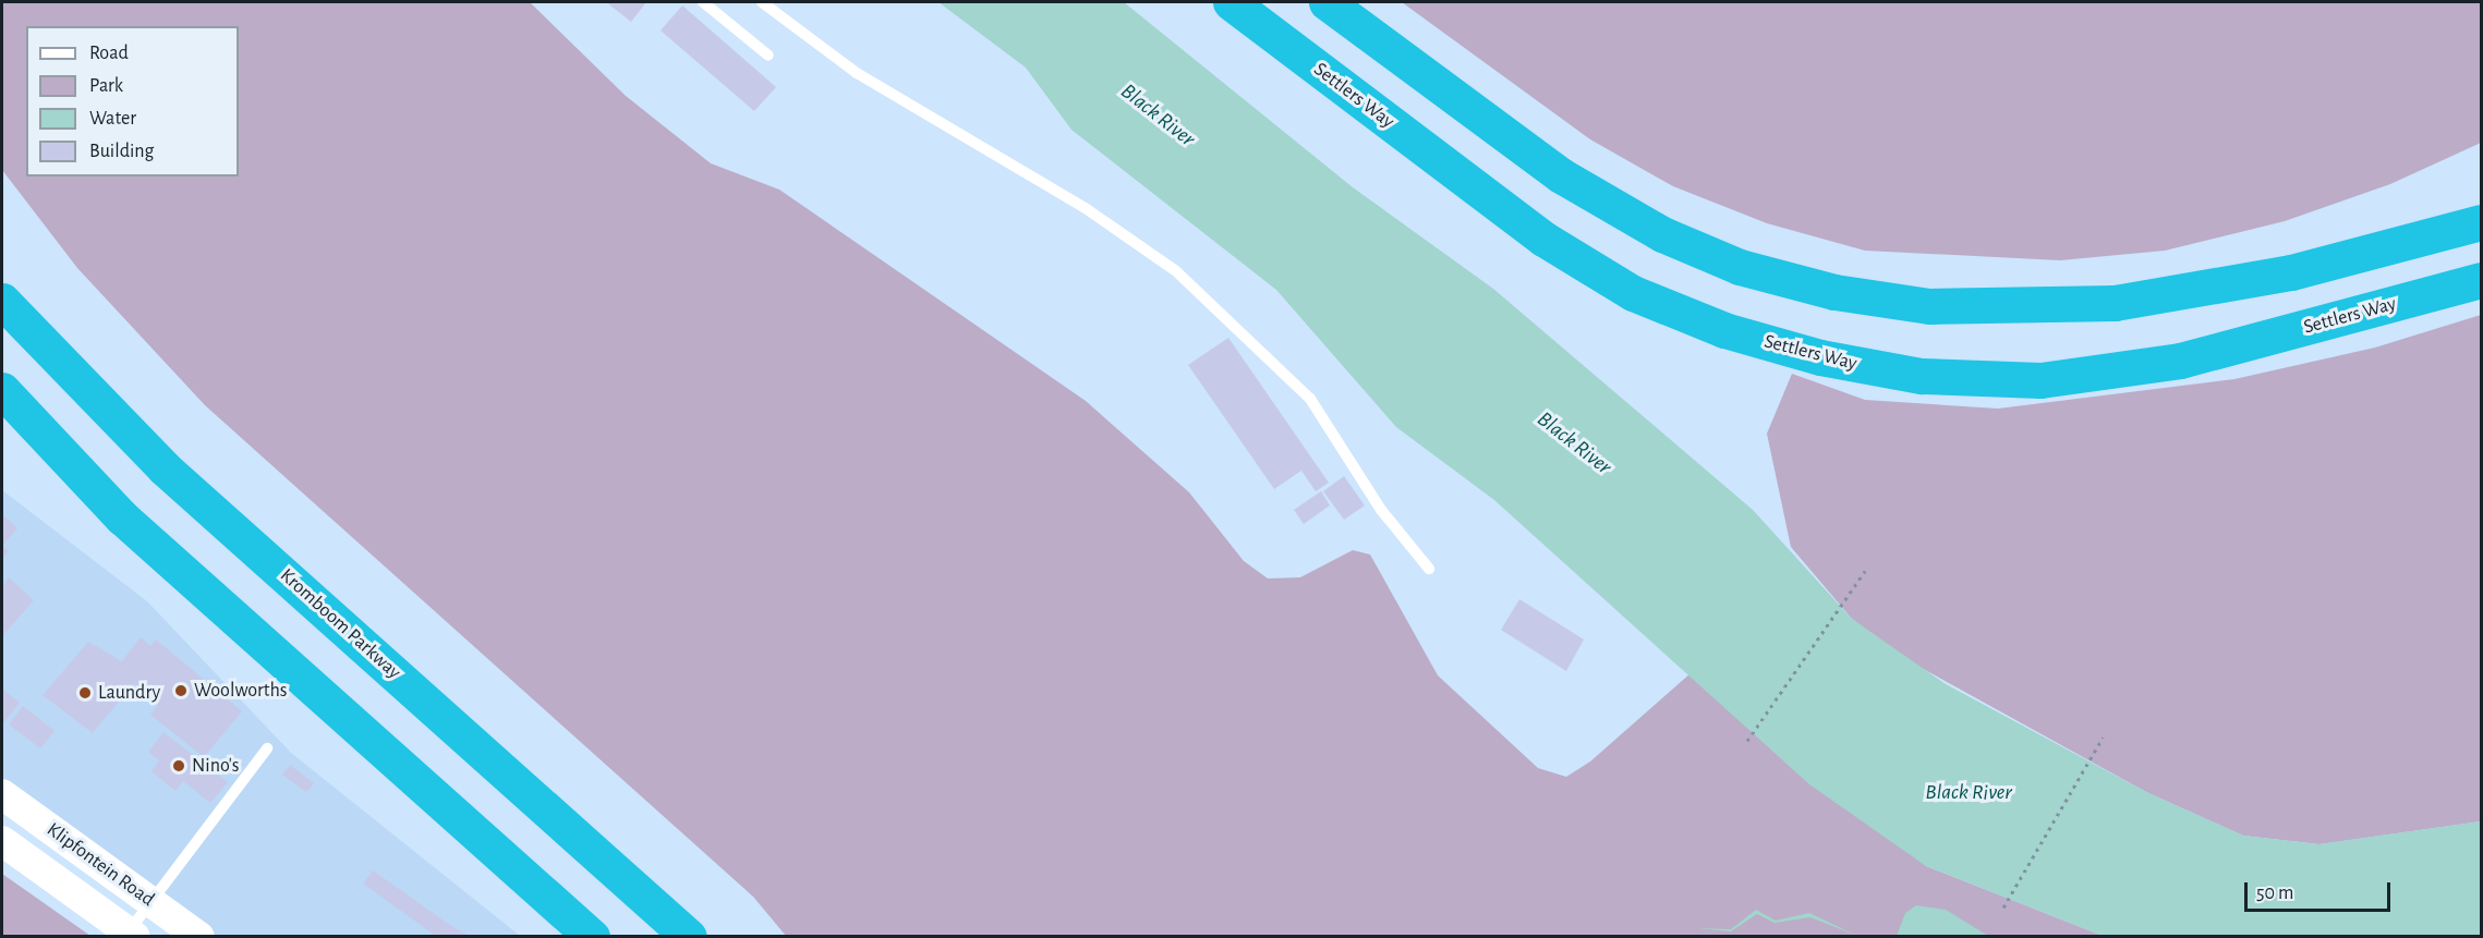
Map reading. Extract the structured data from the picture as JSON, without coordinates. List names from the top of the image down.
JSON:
{
  "streets": {
    "highway": ["Settlers Way", "Kromboom Parkway"],
    "main road": ["Klipfontein Road"]
  },
  "water": ["Black River"],
  "places": ["Woolworths", "Laundry", "Nino's"],
  "legend": [
    "Road",
    "Park",
    "Water",
    "Building"
  ],
  "scale_bar": "50 m"
}
